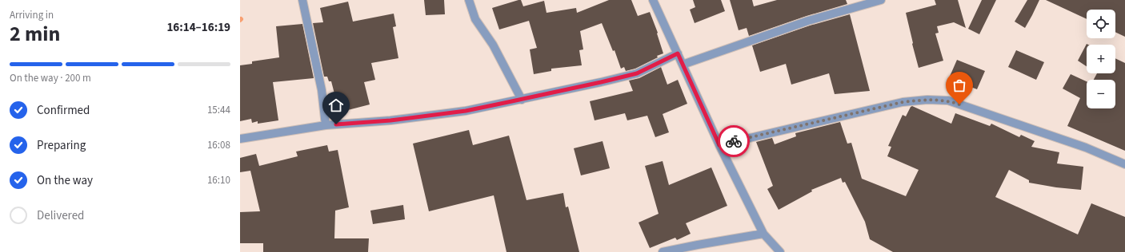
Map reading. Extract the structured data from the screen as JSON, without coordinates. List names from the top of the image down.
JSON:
{
  "page": {
    "heading": ["2 min", "Arriving in", "16:14–16:19"],
    "map_buttons": ["+", "−"],
    "bar": "On the way · 200 m",
    "list": [
      ["Confirmed", "15:44"],
      ["Preparing", "16:08"],
      ["On the way", "16:10"],
      "Delivered"
    ]
  }
}
